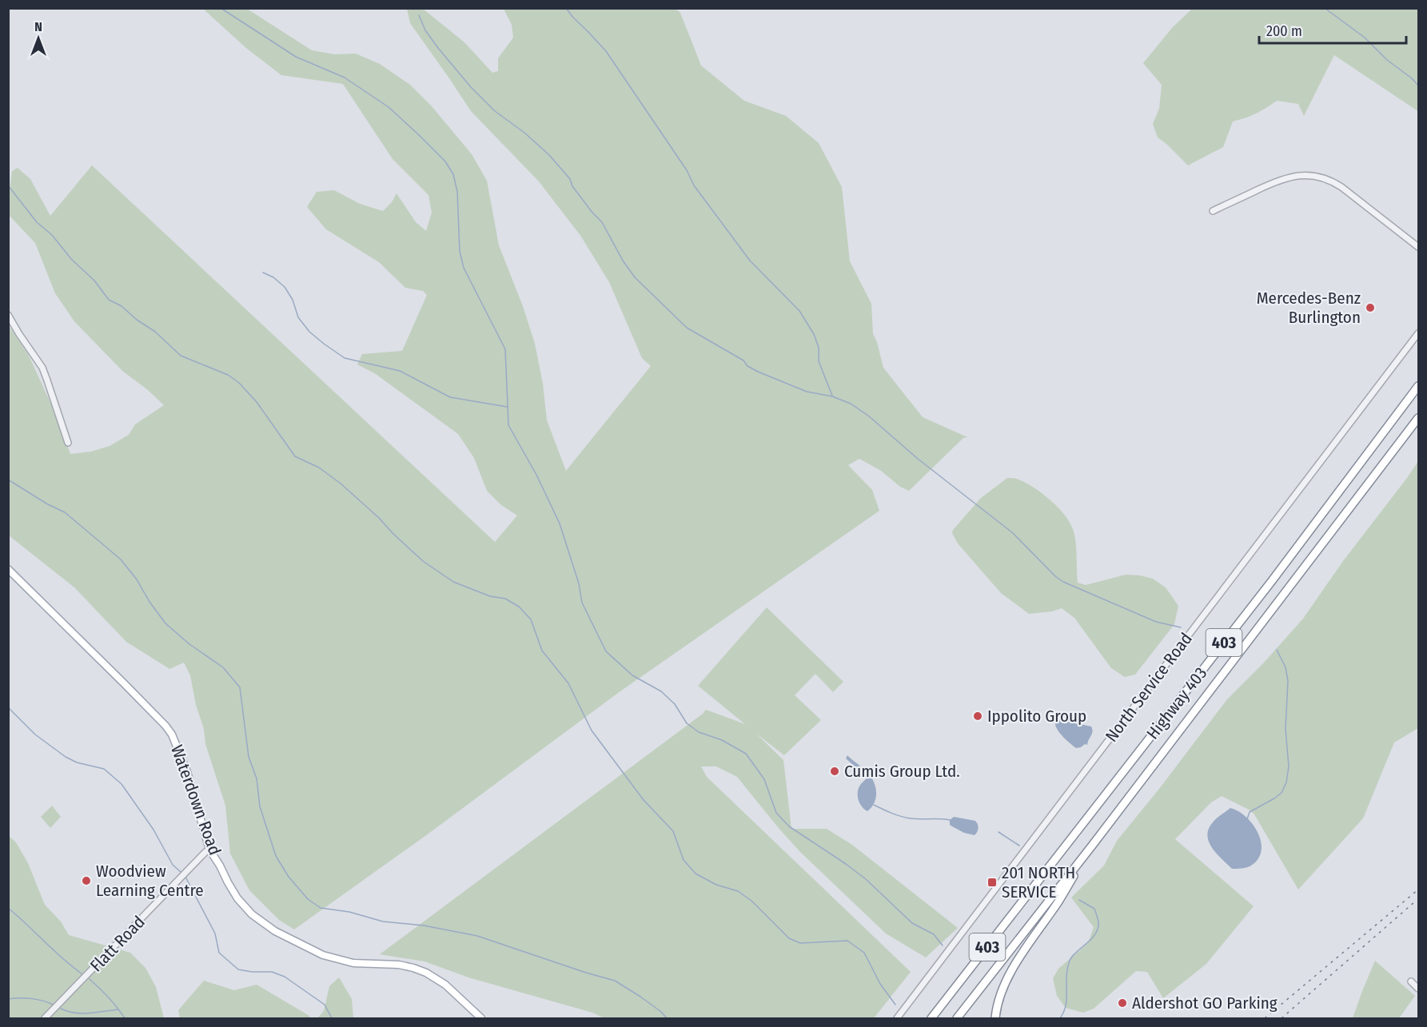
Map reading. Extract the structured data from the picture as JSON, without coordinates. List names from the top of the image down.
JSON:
{
  "streets": {
    "highway": ["403", "Highway 403"],
    "main road": ["Waterdown Road"],
    "street": ["North Service Road", "Flatt Road"]
  },
  "crossings": [
    ["Waterdown Road", "Flatt Road"]
  ],
  "places": {
    "other": [
      "Mercedes-Benz Burlington",
      "Ippolito Group",
      "Cumis Group Ltd.",
      "Woodview Learning Centre",
      "Aldershot GO Parking"
    ],
    "transit": ["201 NORTH SERVICE"]
  },
  "scale_bar": "200 m",
  "north": "top"
}
